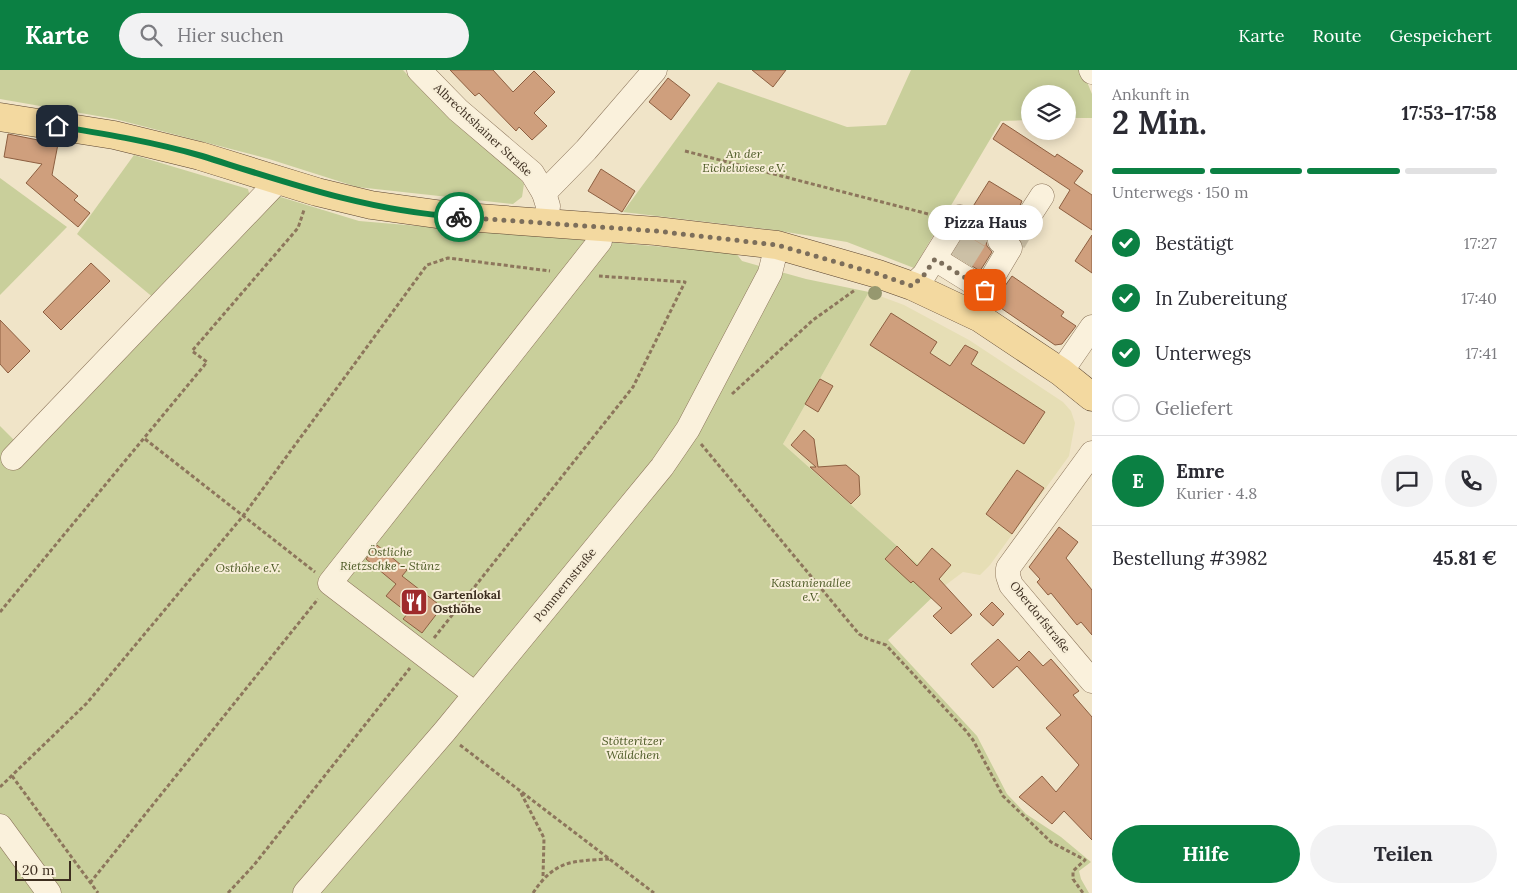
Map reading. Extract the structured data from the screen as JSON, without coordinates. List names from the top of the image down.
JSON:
{
  "streets": {
    "street": ["Albrechtshainer Straße", "Pommernstraße", "Oberdorfstraße"]
  },
  "parks": [
    "An der Eichelwiese e.V.",
    "Östliche Rietzschke - Stünz",
    "Osthöhe e.V.",
    "Kastanienallee e.V.",
    "Stötteritzer Wäldchen"
  ],
  "places": {
    "other": ["Pizza Haus"],
    "restaurant": ["Gartenlokal Osthöhe"]
  },
  "scale_bar": "20 m",
  "page": {
    "header": "Karte",
    "search": "Hier suchen",
    "nav": ["Karte", "Route", "Gespeichert"],
    "heading": ["2 Min.", "Ankunft in", "17:53–17:58"],
    "panel": [
      "Emre",
      "Kurier · 4.8",
      "Bestellung #3982",
      "45.81 €"
    ],
    "bar": "Unterwegs · 150 m",
    "bubble": "Pizza Haus",
    "list": [
      ["Bestätigt", "17:27"],
      ["In Zubereitung", "17:40"],
      ["Unterwegs", "17:41"],
      "Geliefert"
    ],
    "round": "E",
    "buttons": ["Hilfe", "Teilen"],
    "scale": "20 m"
  }
}
